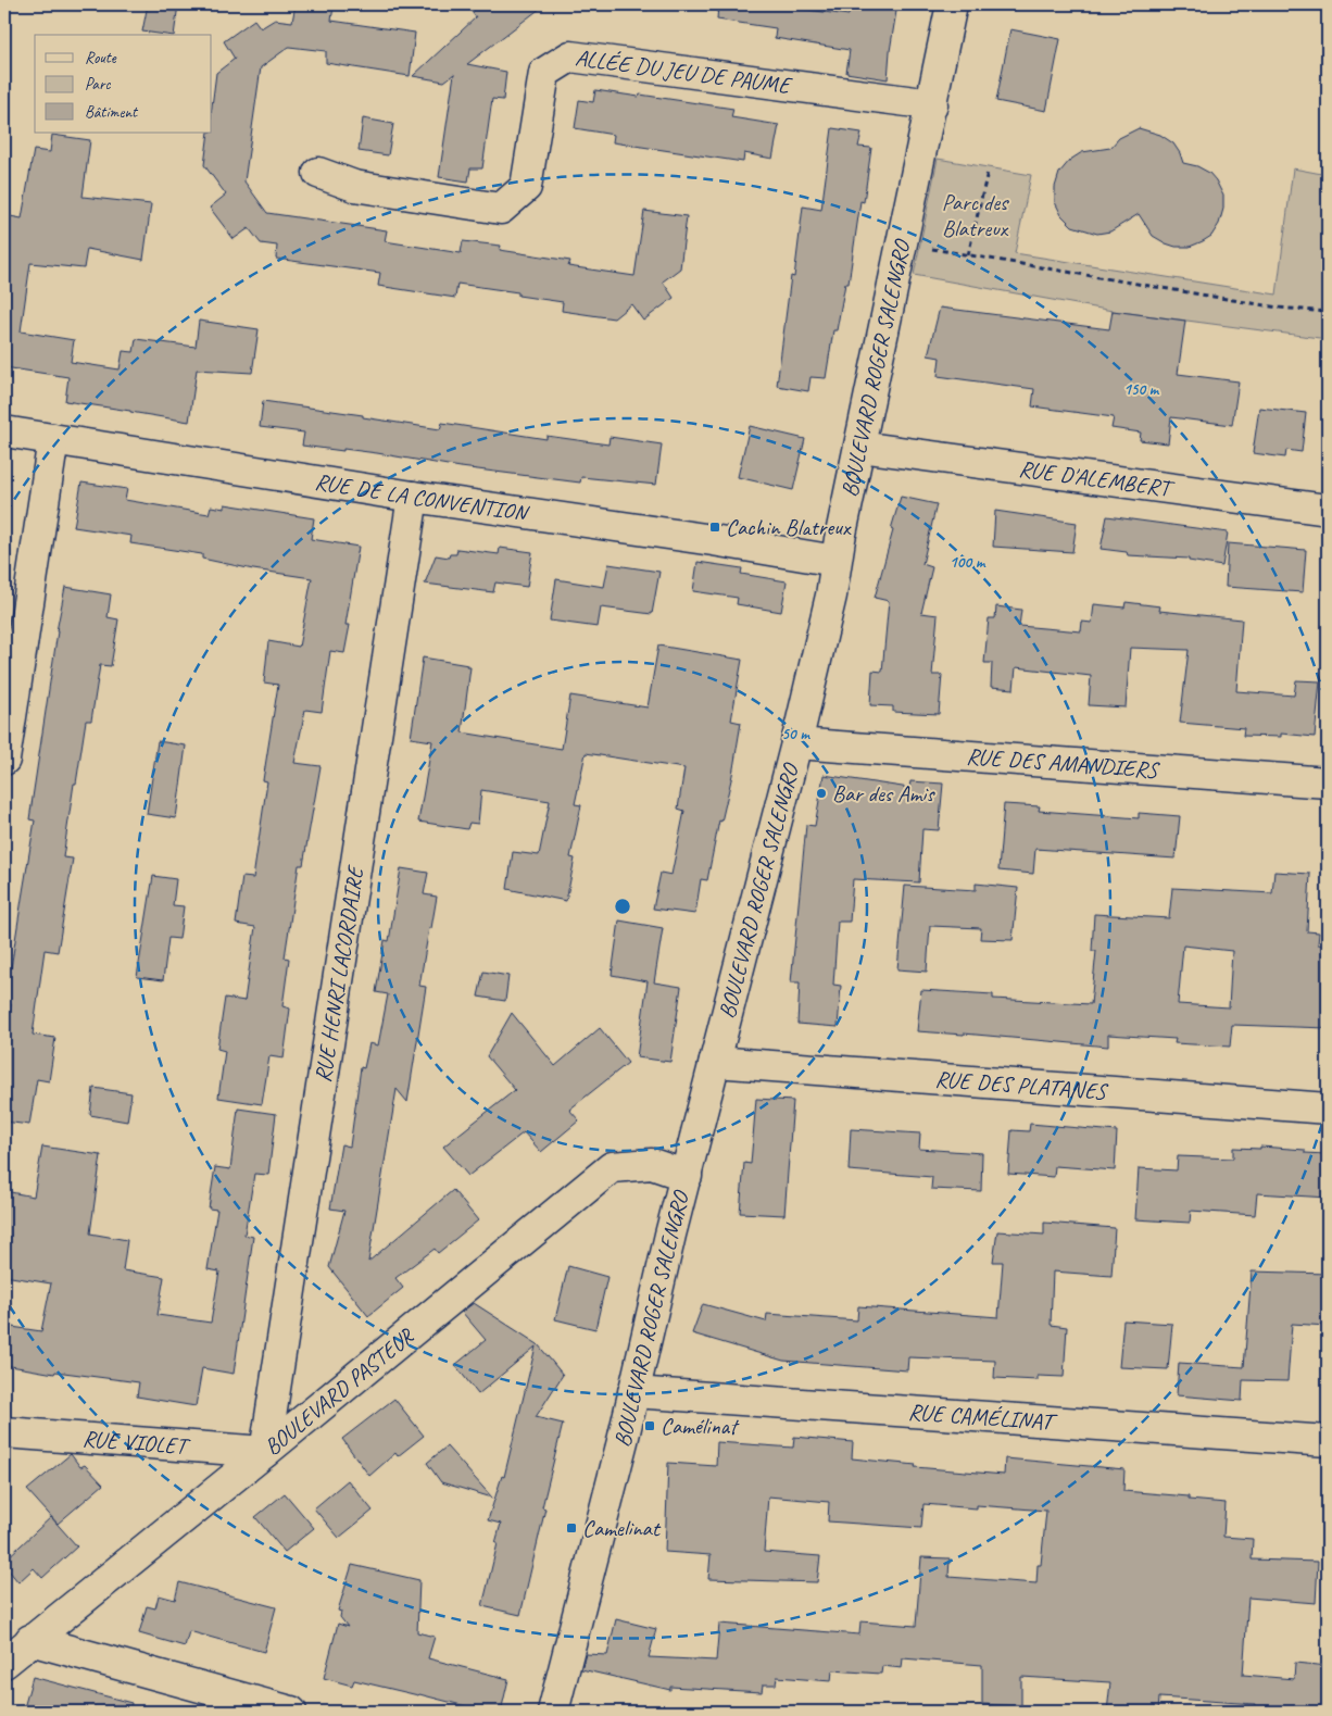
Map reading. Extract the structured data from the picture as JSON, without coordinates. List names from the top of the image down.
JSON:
{
  "streets": {
    "street": [
      "ALLÉE DU JEU DE PAUME",
      "BOULEVARD ROGER SALENGRO",
      "RUE D'ALEMBERT",
      "RUE DE LA CONVENTION",
      "RUE DES AMANDIERS",
      "RUE HENRI LACORDAIRE",
      "RUE DES PLATANES",
      "BOULEVARD PASTEUR",
      "RUE CAMÉLINAT",
      "RUE VIOLET"
    ]
  },
  "crossings": [
    ["ALLÉE DU JEU DE PAUME", "BOULEVARD ROGER SALENGRO"],
    ["BOULEVARD ROGER SALENGRO", "RUE D'ALEMBERT"],
    ["BOULEVARD ROGER SALENGRO", "RUE DE LA CONVENTION"],
    ["BOULEVARD ROGER SALENGRO", "RUE DES AMANDIERS"],
    ["BOULEVARD ROGER SALENGRO", "RUE DES PLATANES"],
    ["BOULEVARD ROGER SALENGRO", "BOULEVARD PASTEUR"],
    ["BOULEVARD ROGER SALENGRO", "RUE CAMÉLINAT"],
    ["RUE DE LA CONVENTION", "RUE HENRI LACORDAIRE"],
    ["RUE HENRI LACORDAIRE", "BOULEVARD PASTEUR"],
    ["RUE HENRI LACORDAIRE", "RUE VIOLET"],
    ["BOULEVARD PASTEUR", "RUE VIOLET"]
  ],
  "parks": ["Parc des Blatreux"],
  "places": {
    "transit": ["Cachin Blatreux", "Camélinat", "Camelinat"],
    "other": ["Bar des Amis"]
  },
  "legend": ["Route", "Parc", "Bâtiment"],
  "rings": ["150 m", "100 m", "50 m"]
}
